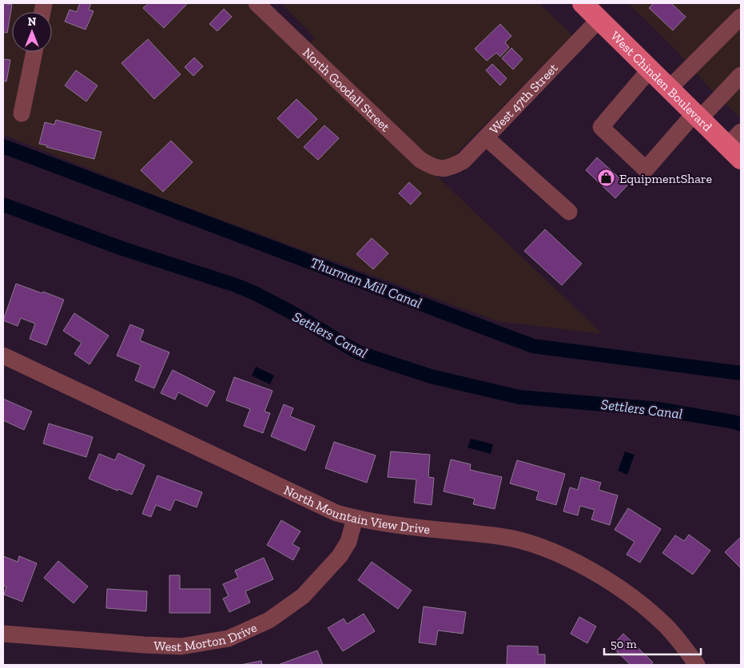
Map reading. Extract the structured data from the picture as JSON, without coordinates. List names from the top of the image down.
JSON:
{
  "streets": {
    "main road": ["West Chinden Boulevard"],
    "street": [
      "North Goodall Street",
      "West 47th Street",
      "North Mountain View Drive",
      "West Morton Drive"
    ]
  },
  "crossings": [
    ["West Chinden Boulevard", "West 47th Street"],
    ["North Goodall Street", "West 47th Street"],
    ["North Mountain View Drive", "West Morton Drive"]
  ],
  "water": ["Thurman Mill Canal", "Settlers Canal"],
  "places": {
    "shop": ["EquipmentShare"]
  },
  "scale_bar": "50 m",
  "north": "top"
}
